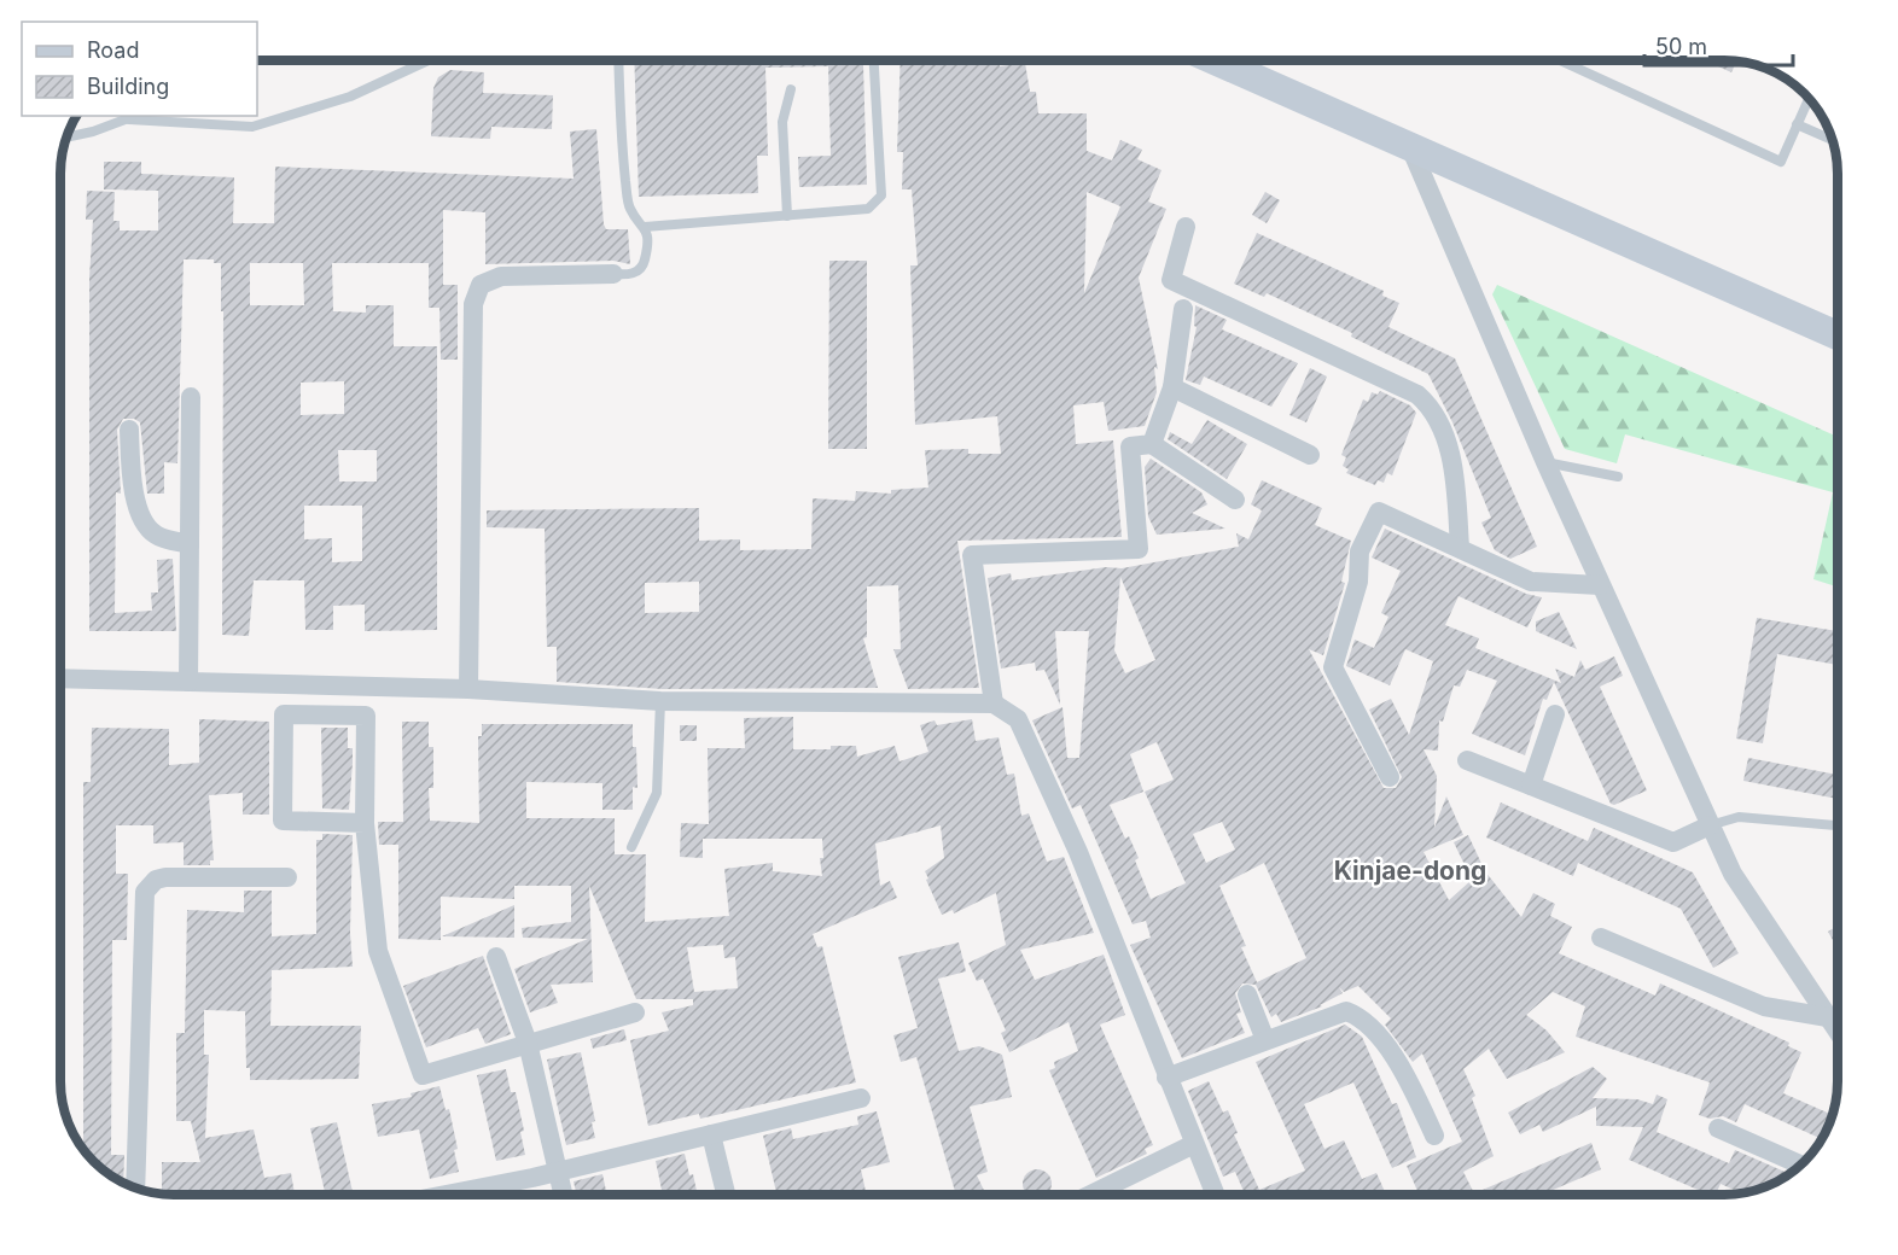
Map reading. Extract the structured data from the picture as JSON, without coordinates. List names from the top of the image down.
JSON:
{
  "districts": ["Kinjae-dong"],
  "legend": ["Road", "Building"],
  "scale_bar": "50 m"
}
